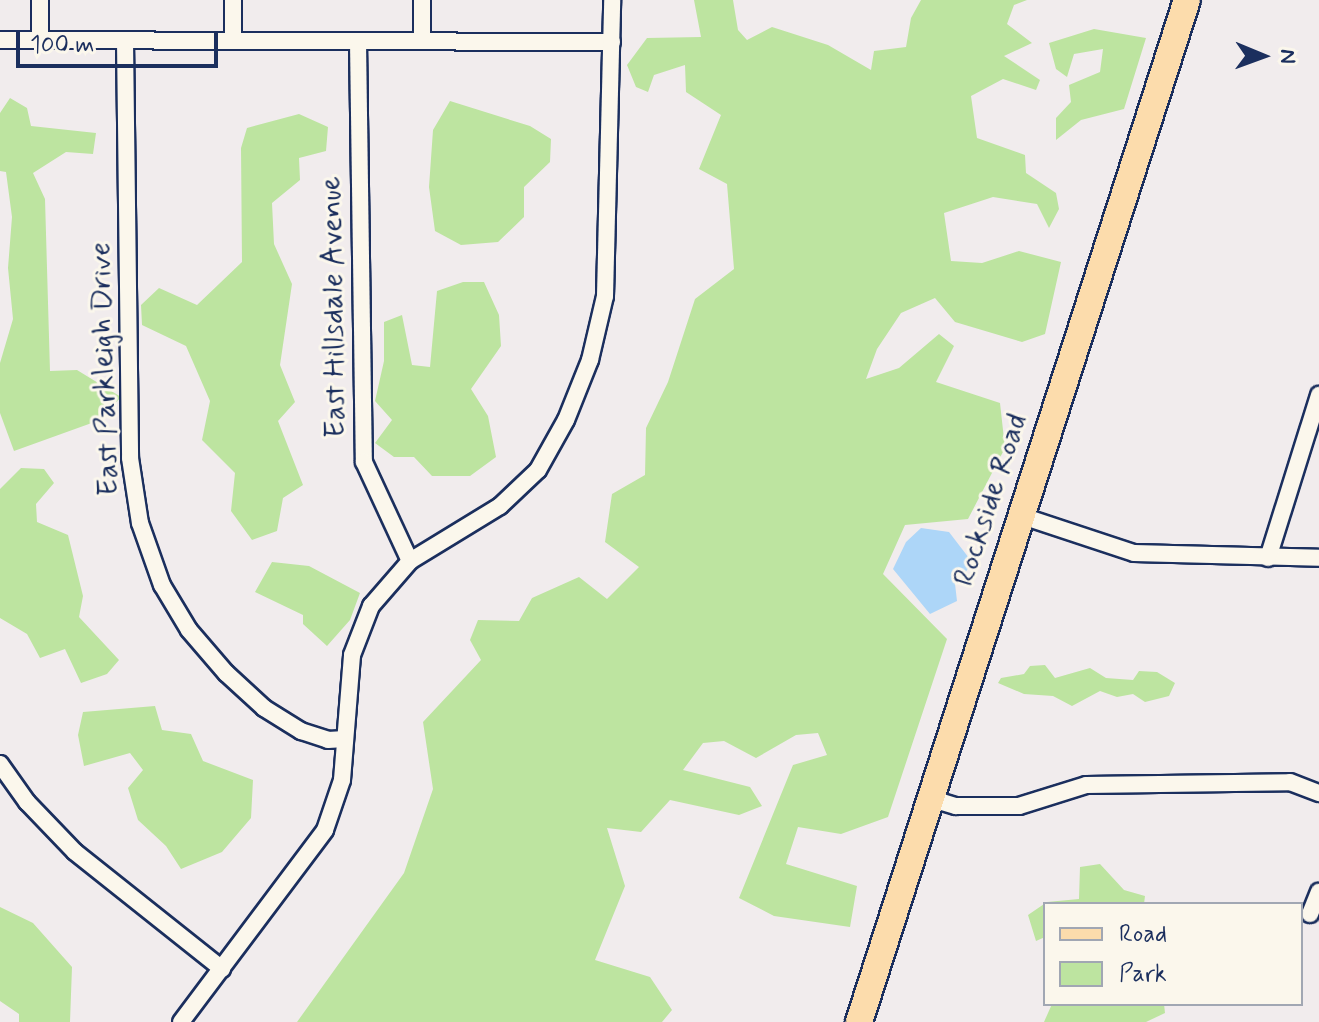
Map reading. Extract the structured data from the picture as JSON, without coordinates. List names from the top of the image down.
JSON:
{
  "streets": {
    "main road": ["Rockside Road"],
    "street": ["East Hillsdale Avenue", "East Parkleigh Drive"]
  },
  "legend": ["Road", "Park"],
  "scale_bar": "100 m",
  "north": "right"
}
